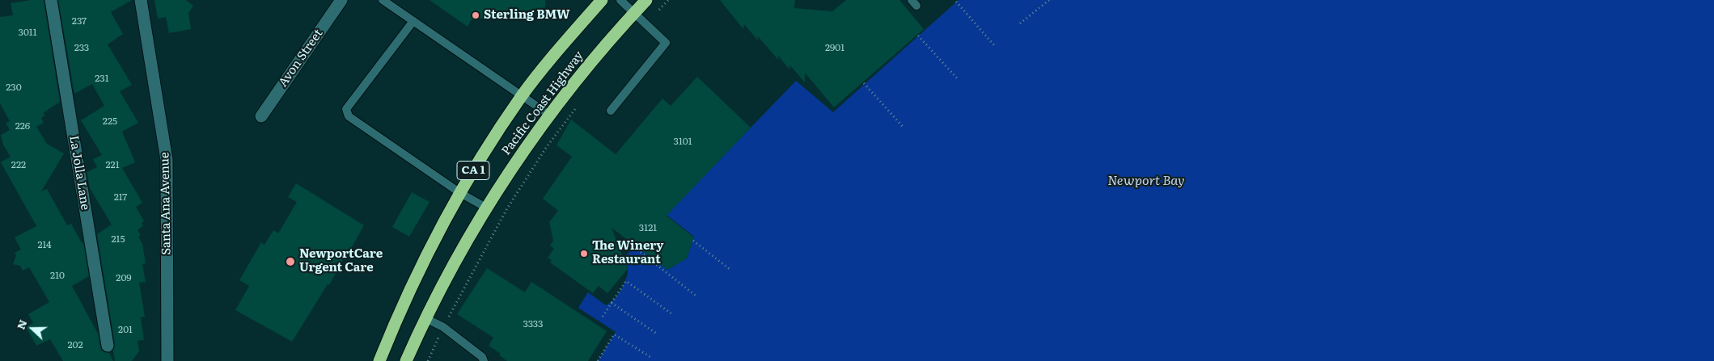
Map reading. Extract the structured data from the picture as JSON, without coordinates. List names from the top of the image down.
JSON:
{
  "streets": {
    "highway": ["Pacific Coast Highway", "CA 1"],
    "street": ["Avon Street", "La Jolla Lane", "Santa Ana Avenue"]
  },
  "water": ["Newport Bay"],
  "places": ["Sterling BMW", "The Winery Restaurant", "NewportCare Urgent Care"],
  "house_numbers": [
    "237",
    "3011",
    "233",
    "2901",
    "231",
    "230",
    "225",
    "226",
    "3101",
    "222",
    "221",
    "217",
    "3121",
    "215",
    "214",
    "210",
    "209",
    "3333",
    "201",
    "202"
  ],
  "north": "left"
}
